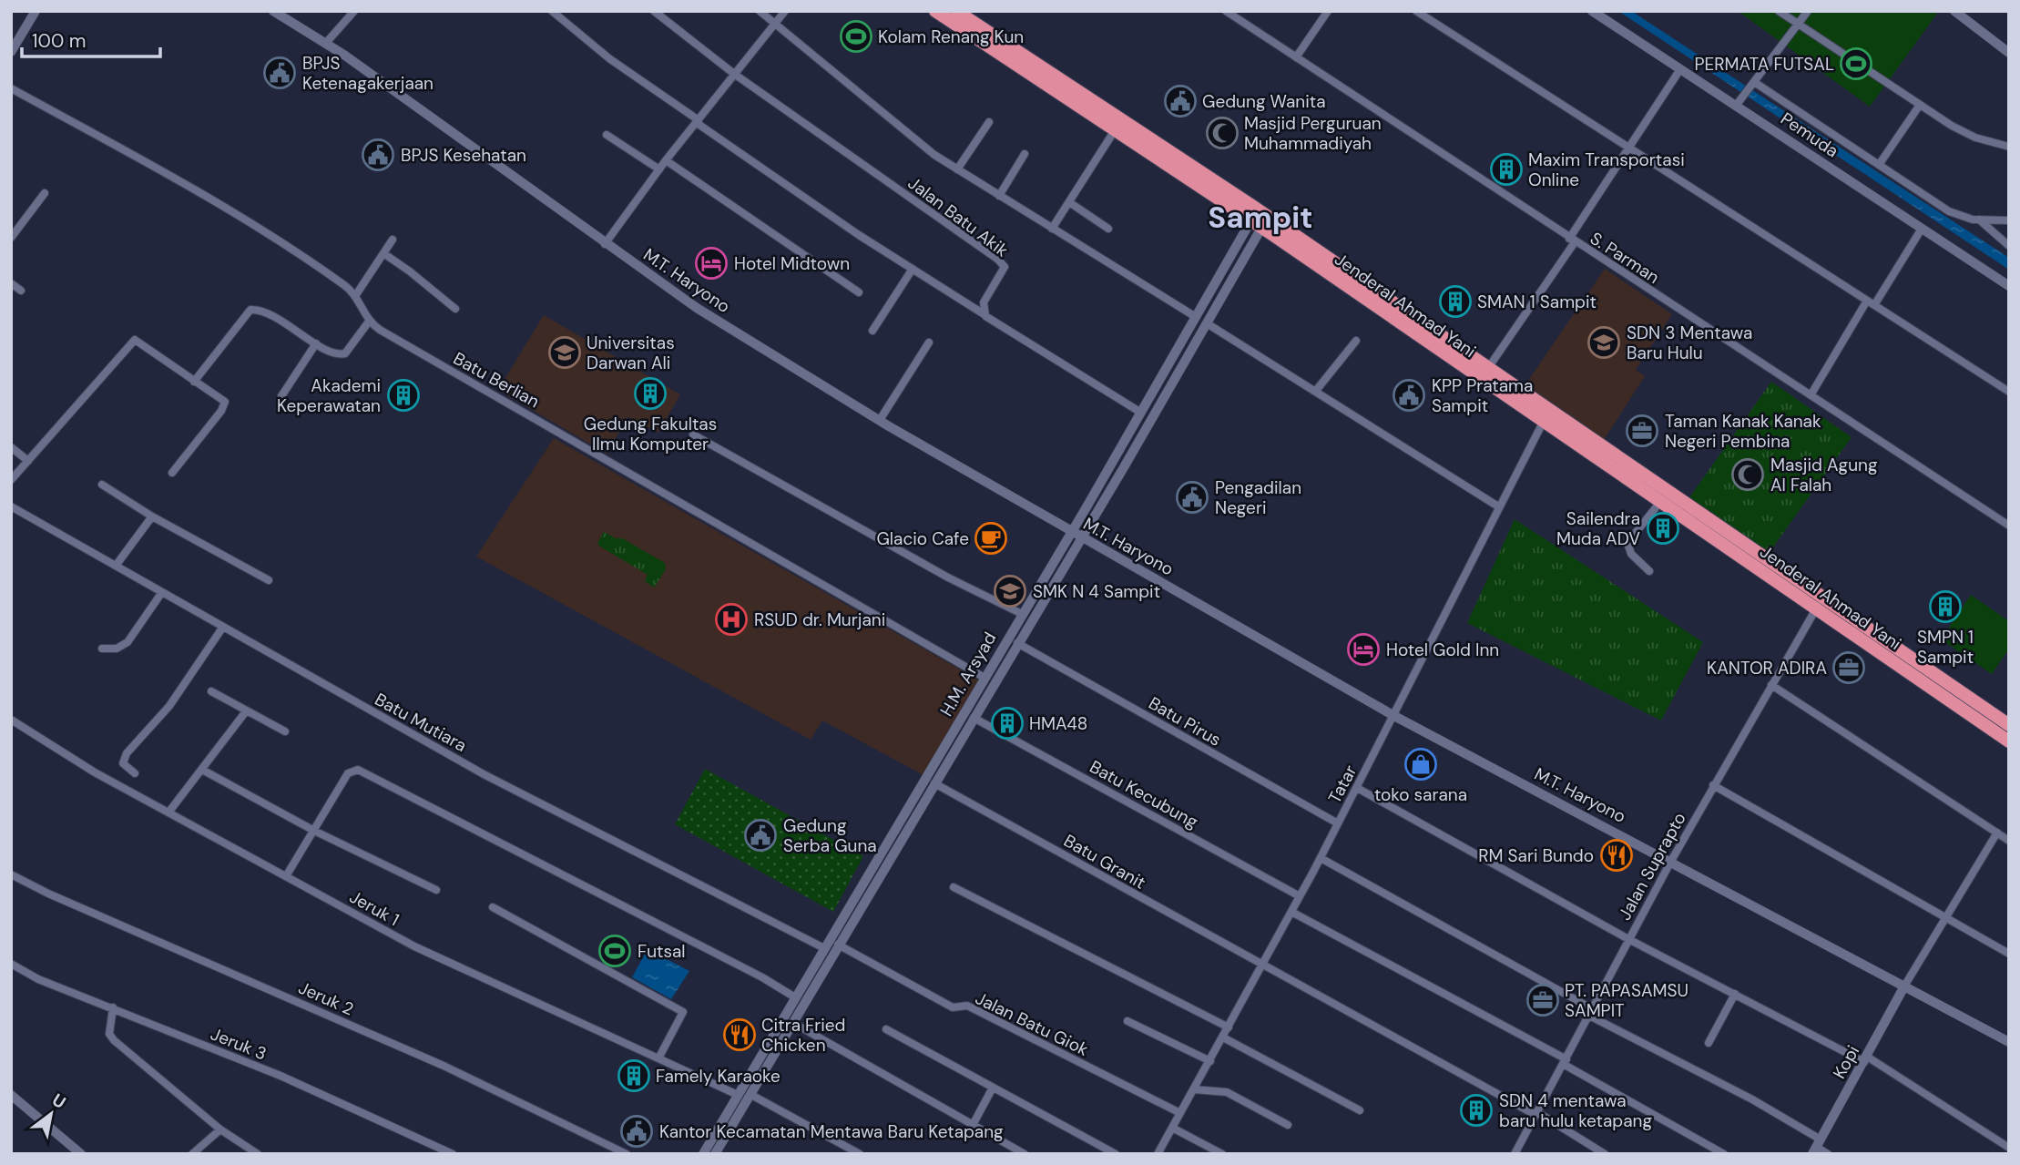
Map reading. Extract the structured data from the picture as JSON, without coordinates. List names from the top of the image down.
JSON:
{
  "streets": {
    "highway": ["Jenderal Ahmad Yani"],
    "street": [
      "Pemuda",
      "Jalan Batu Akik",
      "S. Parman",
      "M.T. Haryono",
      "Batu Berlian",
      "H.M. Arsyad",
      "Batu Pirus",
      "Batu Mutiara",
      "Tatar",
      "Batu Kecubung",
      "Batu Granit",
      "Jalan Suprapto",
      "Jeruk 1",
      "Jeruk 2",
      "Jalan Batu Giok",
      "Jeruk 3",
      "Kopi"
    ]
  },
  "crossings": [
    ["M.T. Haryono", "H.M. Arsyad"],
    ["M.T. Haryono", "Tatar"],
    ["M.T. Haryono", "Jalan Suprapto"],
    ["M.T. Haryono", "Kopi"],
    ["Jenderal Ahmad Yani", "H.M. Arsyad"],
    ["Jenderal Ahmad Yani", "Tatar"],
    ["Jenderal Ahmad Yani", "Jalan Suprapto"],
    ["Batu Berlian", "H.M. Arsyad"],
    ["H.M. Arsyad", "Batu Pirus"],
    ["H.M. Arsyad", "Batu Mutiara"],
    ["H.M. Arsyad", "Batu Kecubung"],
    ["H.M. Arsyad", "Batu Granit"],
    ["H.M. Arsyad", "Jeruk 1"],
    ["H.M. Arsyad", "Jalan Batu Giok"],
    ["Batu Pirus", "Tatar"],
    ["Tatar", "Batu Kecubung"],
    ["Tatar", "Batu Granit"],
    ["Tatar", "Jalan Batu Giok"],
    ["Batu Granit", "Jalan Suprapto"]
  ],
  "districts": ["Sampit"],
  "places": {
    "sports": ["Kolam Renang Kun", "PERMATA FUTSAL", "Futsal"],
    "public building": [
      "BPJS Ketenagakerjaan",
      "Gedung Wanita",
      "BPJS Kesehatan",
      "KPP Pratama Sampit",
      "Pengadilan Negeri",
      "Gedung Serba Guna",
      "Kantor Kecamatan Mentawa Baru Ketapang"
    ],
    "mosque": ["Masjid Perguruan Muhammadiyah", "Masjid Agung Al Falah"],
    "building": [
      "Maxim Transportasi Online",
      "SMAN 1 Sampit",
      "Gedung Fakultas Ilmu Komputer",
      "Akademi Keperawatan",
      "Sailendra Muda ADV",
      "SMPN 1 Sampit",
      "HMA48",
      "Famely Karaoke",
      "SDN 4 mentawa baru hulu ketapang"
    ],
    "hotel": ["Hotel Midtown", "Hotel Gold Inn"],
    "school or university": ["SDN 3 Mentawa Baru Hulu", "Universitas Darwan Ali", "SMK N 4 Sampit"],
    "office": ["Taman Kanak Kanak Negeri Pembina", "KANTOR ADIRA", "PT. PAPASAMSU SAMPIT"],
    "cafe": ["Glacio Cafe"],
    "hospital": ["RSUD dr. Murjani"],
    "shop": ["toko sarana"],
    "restaurant": ["RM Sari Bundo", "Citra Fried Chicken"]
  },
  "scale_bar": "100 m",
  "north": "top right"
}
